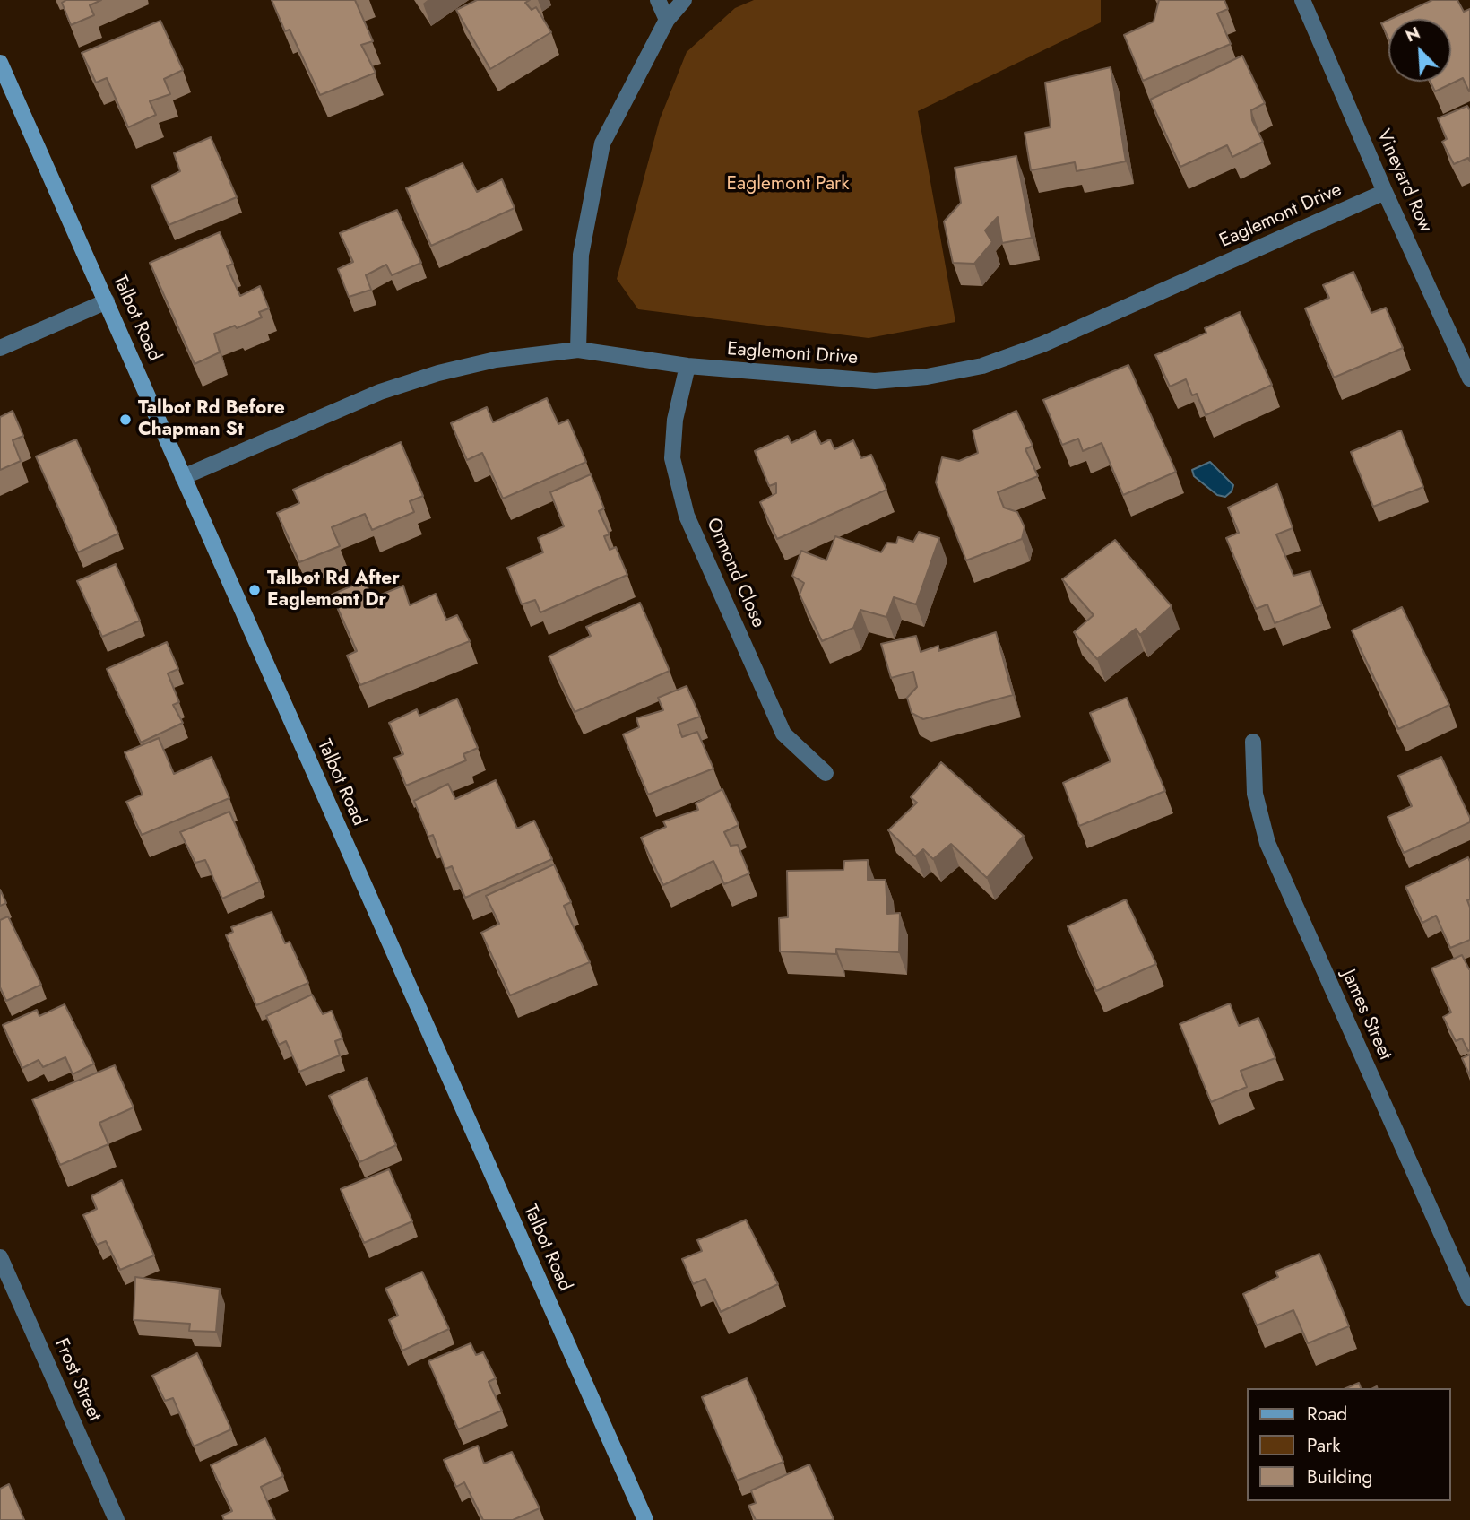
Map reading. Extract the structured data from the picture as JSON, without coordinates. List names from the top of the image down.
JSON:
{
  "streets": {
    "main road": ["Talbot Road"],
    "street": [
      "Vineyard Row",
      "Eaglemont Drive",
      "Ormond Close",
      "James Street",
      "Frost Street"
    ]
  },
  "crossings": [
    ["Vineyard Row", "Eaglemont Drive"],
    ["Eaglemont Drive", "Talbot Road"],
    ["Eaglemont Drive", "Ormond Close"]
  ],
  "parks": ["Eaglemont Park"],
  "places": ["Talbot Rd Before Chapman St", "Talbot Rd After Eaglemont Dr"],
  "legend": ["Road", "Park", "Building"],
  "north": "top left"
}
